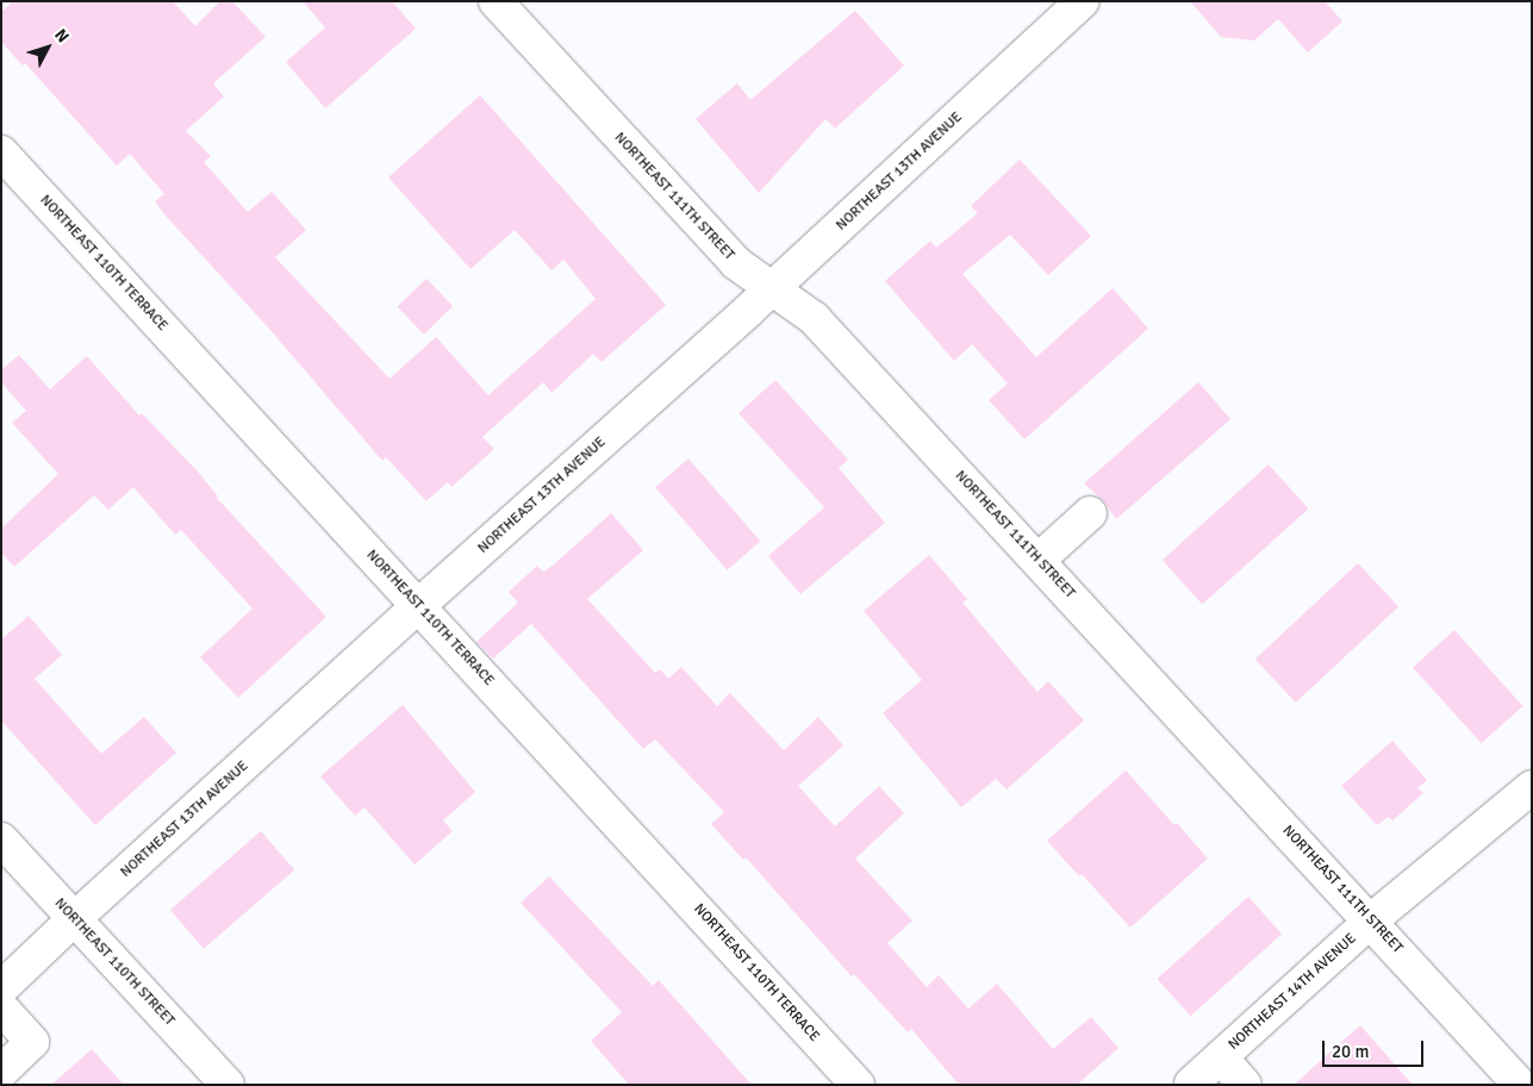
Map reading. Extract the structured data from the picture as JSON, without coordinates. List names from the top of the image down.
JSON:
{
  "streets": {
    "street": [
      "NORTHEAST 13TH AVENUE",
      "NORTHEAST 111TH STREET",
      "NORTHEAST 110TH TERRACE",
      "NORTHEAST 110TH STREET",
      "NORTHEAST 14TH AVENUE"
    ]
  },
  "crossings": [
    ["NORTHEAST 13TH AVENUE", "NORTHEAST 111TH STREET"],
    ["NORTHEAST 13TH AVENUE", "NORTHEAST 110TH TERRACE"],
    ["NORTHEAST 13TH AVENUE", "NORTHEAST 110TH STREET"],
    ["NORTHEAST 111TH STREET", "NORTHEAST 14TH AVENUE"]
  ],
  "scale_bar": "20 m",
  "north": "top right"
}
